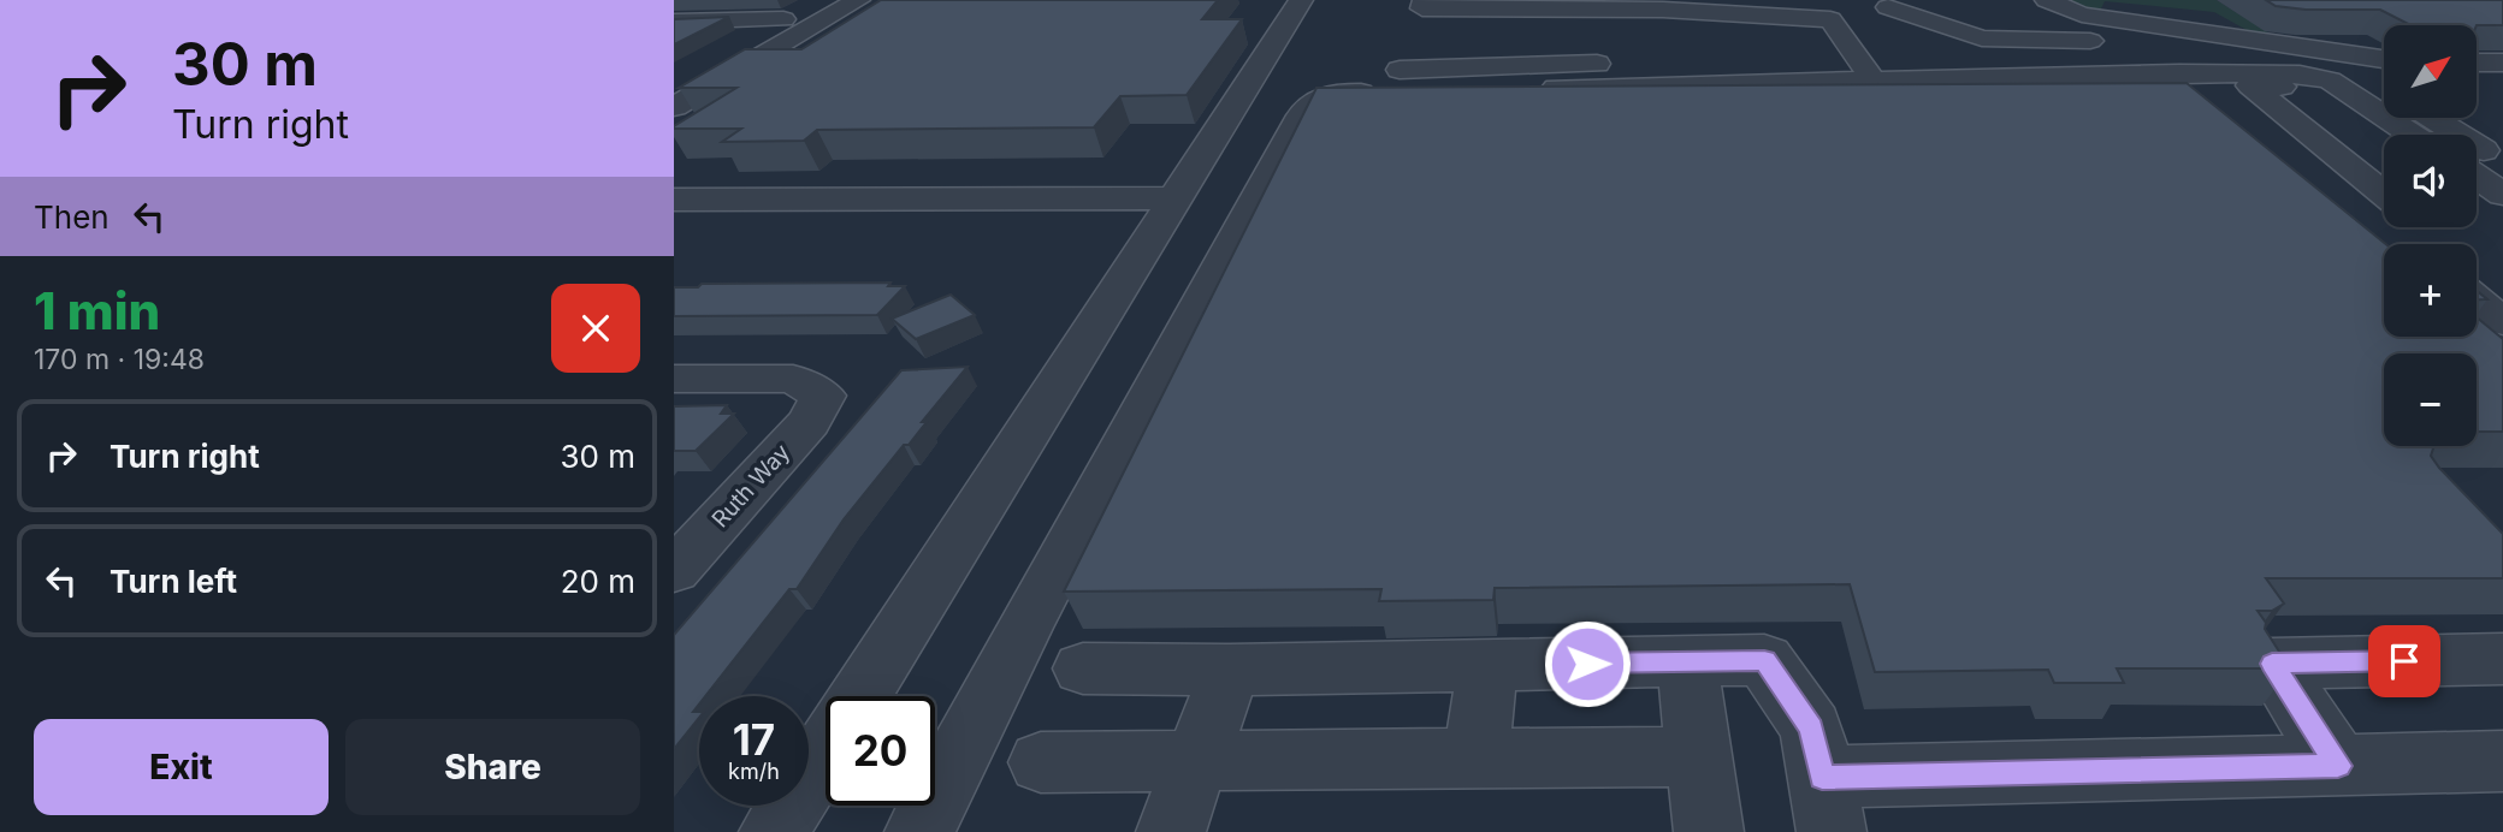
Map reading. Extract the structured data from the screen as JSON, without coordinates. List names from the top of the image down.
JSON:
{
  "streets": {
    "street": ["Ruth Way"]
  },
  "north": "top right",
  "page": {
    "turn": ["30 m", "Turn right"],
    "map_buttons": ["+", "−"],
    "then": "Then",
    "heading": ["1 min", "170 m · 19:48"],
    "list": [
      {
        "name": "Turn right",
        "value": "30 m"
      },
      {
        "name": "Turn left",
        "value": "20 m"
      }
    ],
    "speed": "17 km/h",
    "limit": "20",
    "buttons": ["Exit", "Share"]
  }
}
